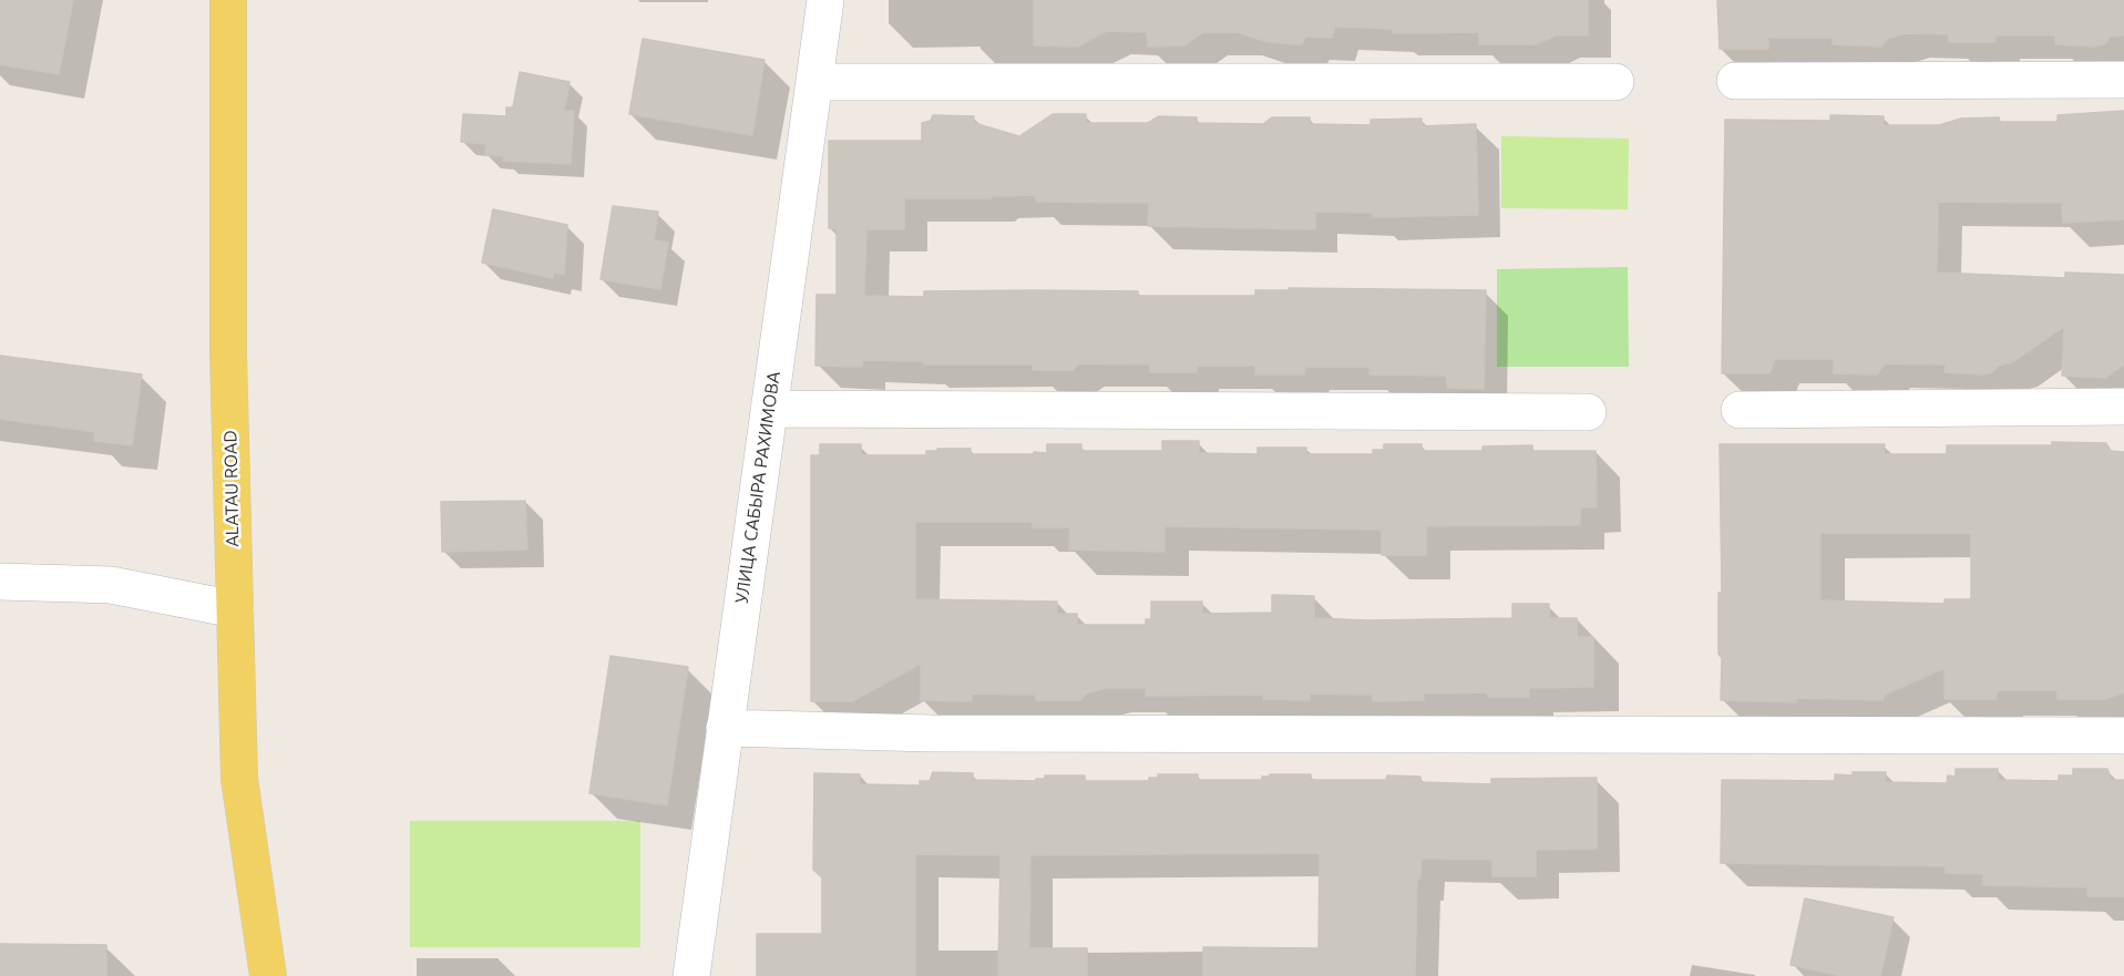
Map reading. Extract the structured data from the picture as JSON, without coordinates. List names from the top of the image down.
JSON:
{
  "streets": {
    "main road": ["ALATAU ROAD"],
    "street": ["УЛИЦА САБЫРА РАХИМОВА"]
  }
}
